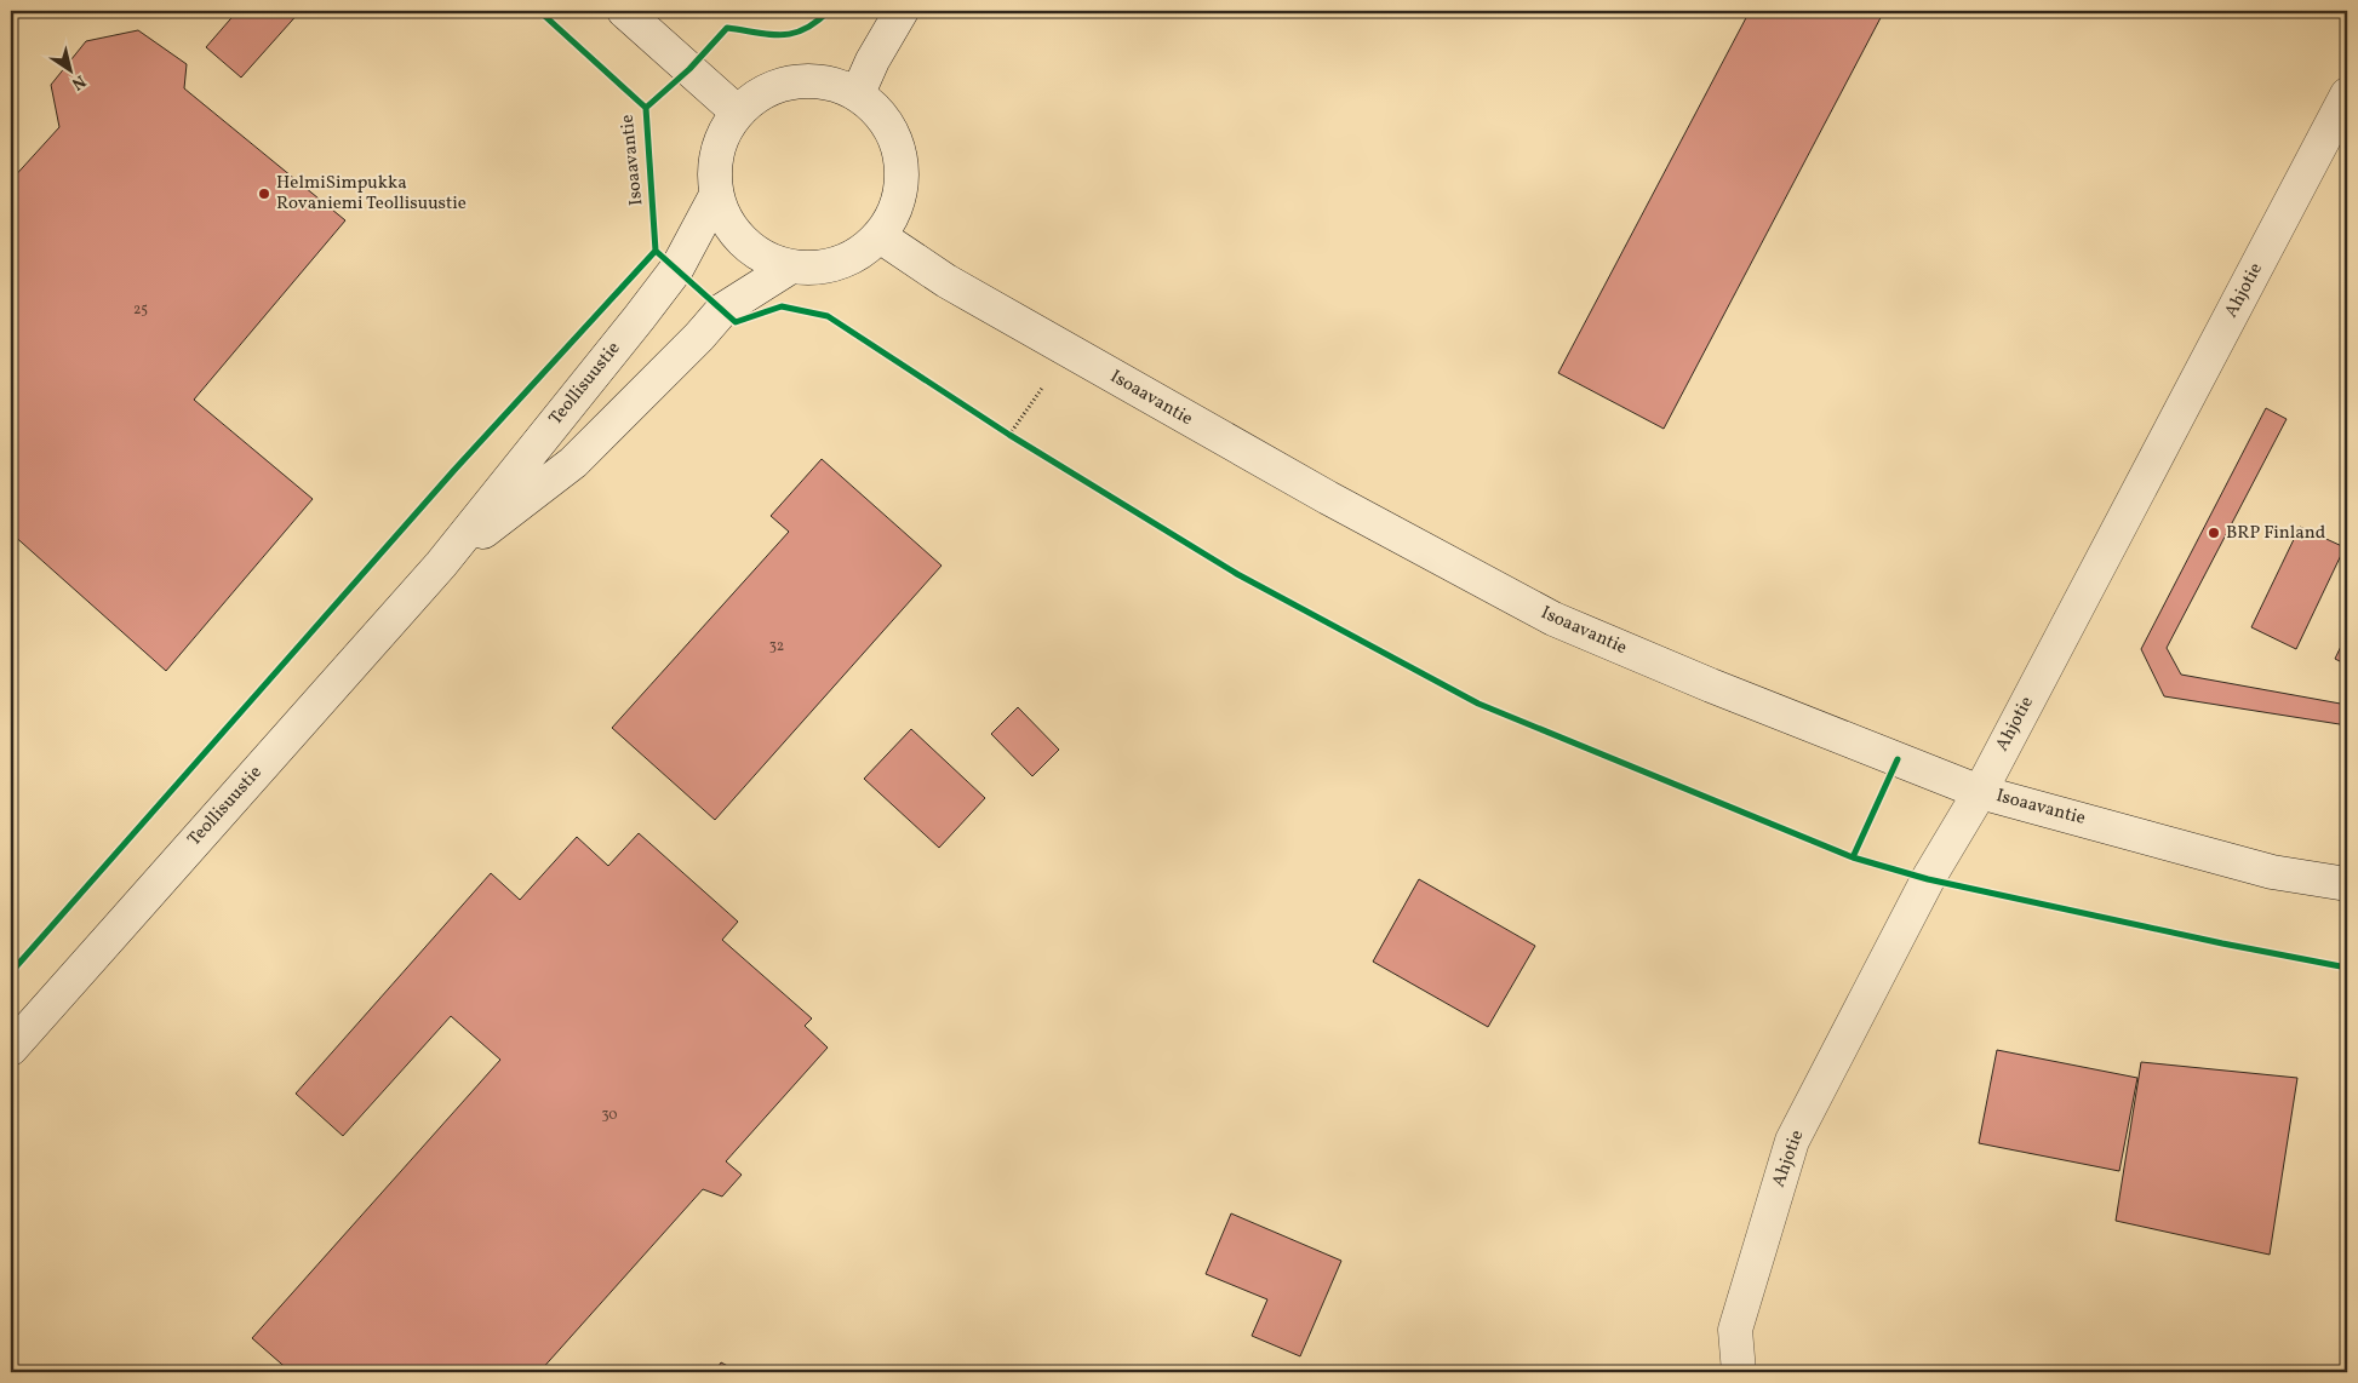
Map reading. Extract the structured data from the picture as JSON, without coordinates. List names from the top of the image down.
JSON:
{
  "streets": {
    "street": ["Isoaavantie", "Ahjotie", "Teollisuustie"]
  },
  "crossings": [
    ["Isoaavantie", "Ahjotie"],
    ["Isoaavantie", "Teollisuustie"]
  ],
  "places": ["HelmiSimpukka Rovaniemi Teollisuustie", "BRP Finland"],
  "house_numbers": ["25", "32", "30"],
  "north": "bottom right"
}
